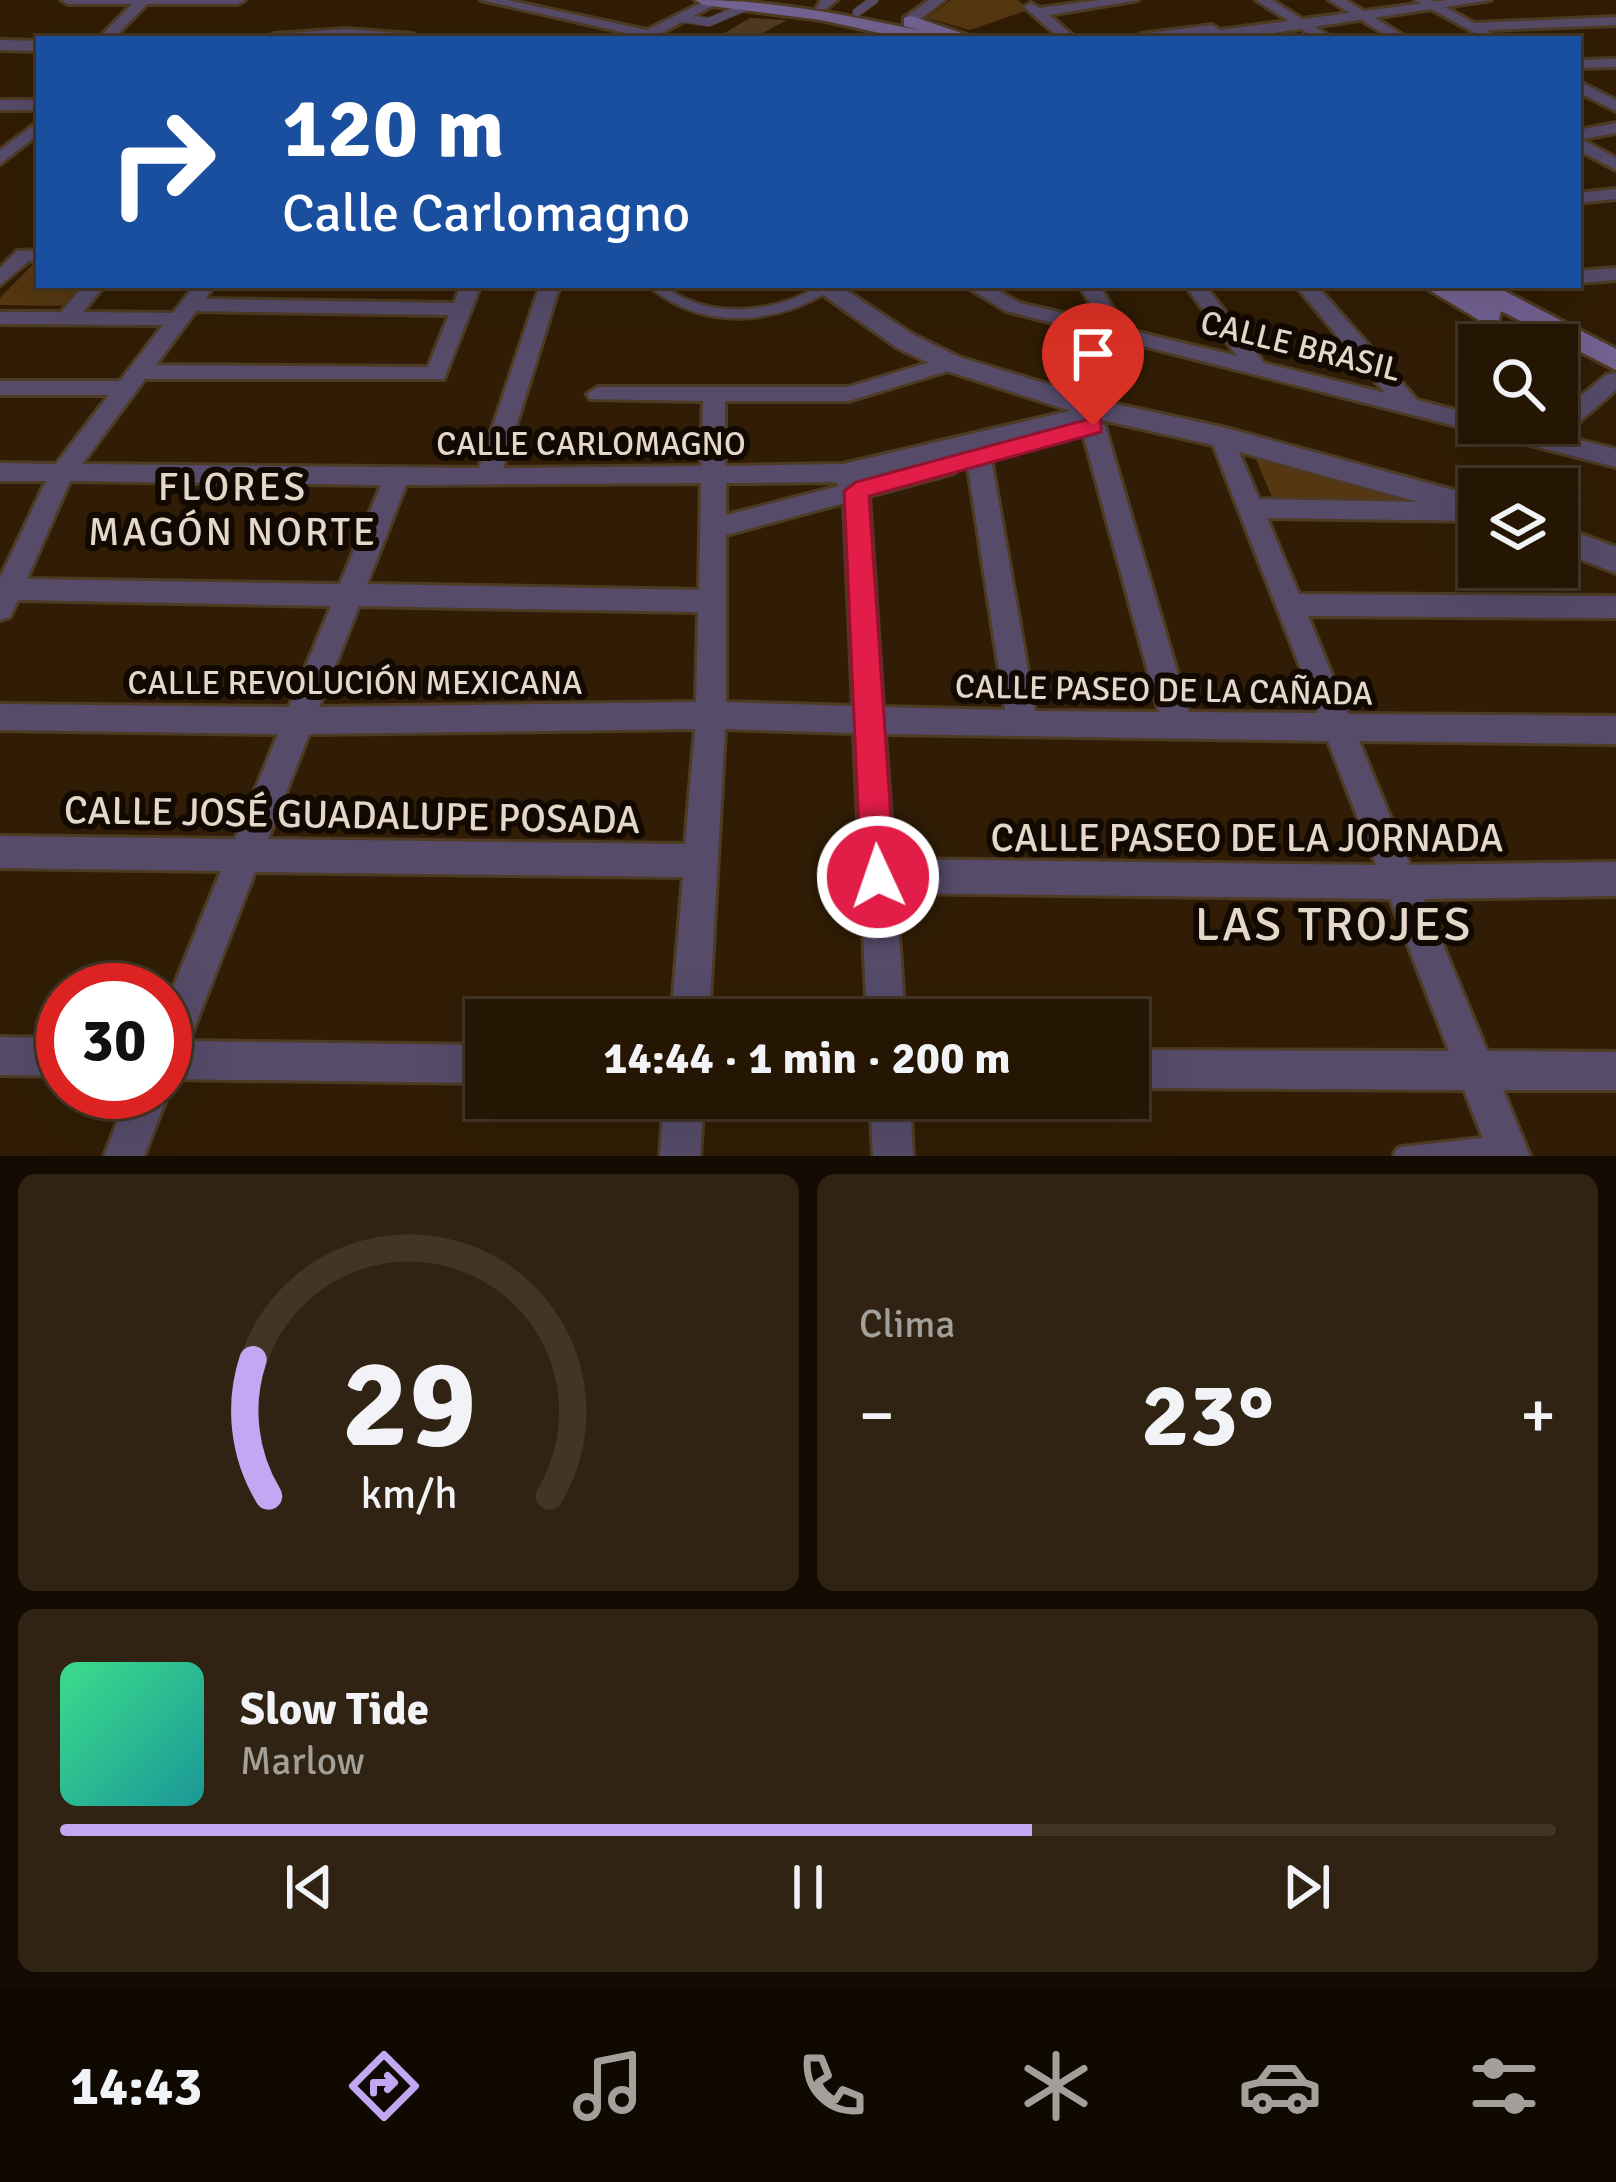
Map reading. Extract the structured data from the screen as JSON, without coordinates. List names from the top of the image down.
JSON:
{
  "streets": {
    "street": [
      "CALLE BRASIL",
      "CALLE CARLOMAGNO",
      "CALLE REVOLUCIÓN MEXICANA",
      "CALLE PASEO DE LA CAÑADA",
      "CALLE JOSÉ GUADALUPE POSADA",
      "CALLE PASEO DE LA JORNADA"
    ]
  },
  "crossings": [
    ["CALLE REVOLUCIÓN MEXICANA", "CALLE PASEO DE LA CAÑADA"]
  ],
  "districts": ["FLORES MAGÓN NORTE", "LAS TROJES"],
  "page": {
    "turn": ["120 m", "Calle Carlomagno"],
    "limit": "30",
    "trip": "14:44 · 1 min · 200 m",
    "tile": "Clima",
    "heat": ["−", "23°", "+"],
    "song": ["Slow Tide", "Marlow"],
    "tabs": "14:43",
    "gauge": ["29", "km/h"]
  }
}
